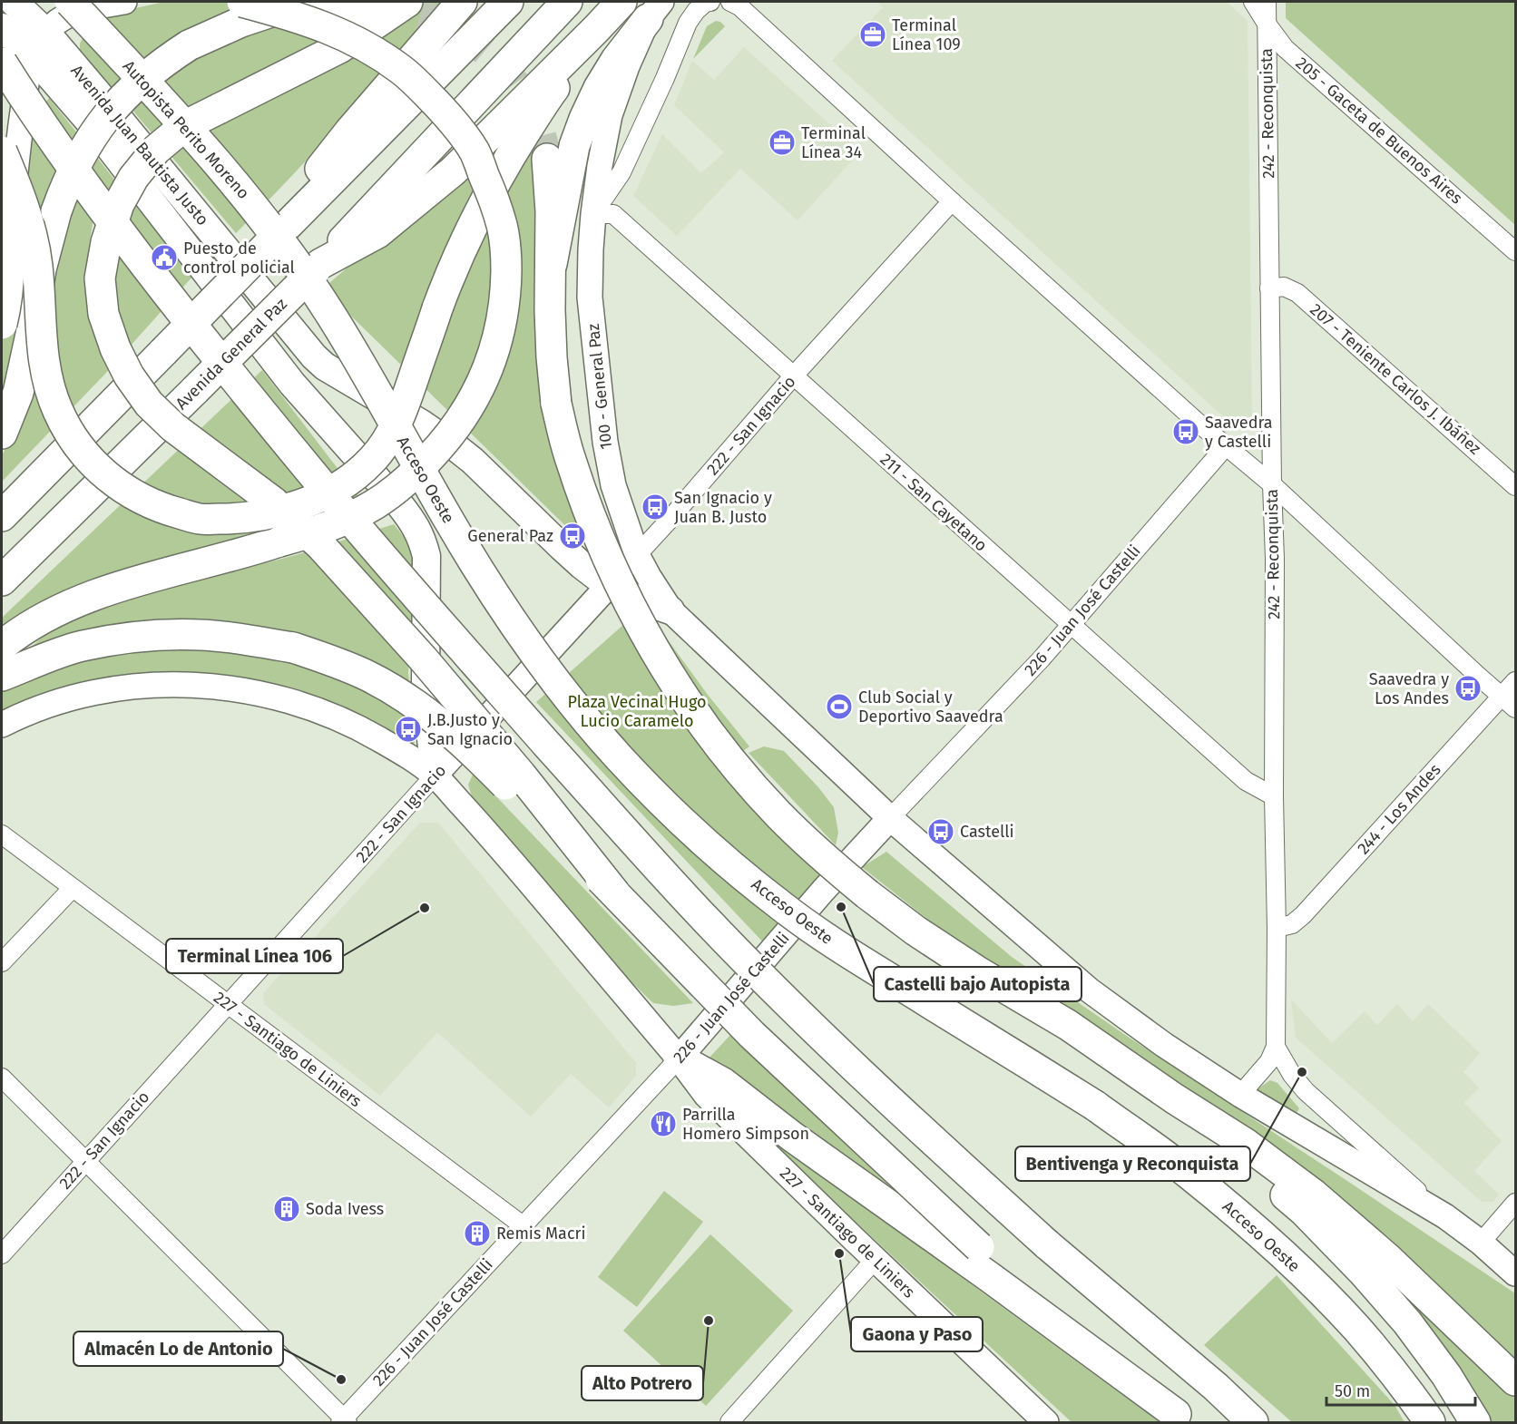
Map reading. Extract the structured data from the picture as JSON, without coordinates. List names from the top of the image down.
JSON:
{
  "streets": {
    "highway": ["Autopista Perito Moreno", "Avenida General Paz", "Acceso Oeste"],
    "main road": [
      "Avenida Juan Bautista Justo",
      "100 - General Paz",
      "222 - San Ignacio",
      "226 - Juan José Castelli",
      "227 - Santiago de Liniers"
    ],
    "street": [
      "242 - Reconquista",
      "205 - Gaceta de Buenos Aires",
      "207 - Teniente Carlos J. Ibáñez",
      "211 - San Cayetano",
      "244 - Los Andes"
    ]
  },
  "crossings": [
    ["242 - Reconquista", "205 - Gaceta de Buenos Aires"],
    ["242 - Reconquista", "207 - Teniente Carlos J. Ibáñez"],
    ["242 - Reconquista", "211 - San Cayetano"],
    ["242 - Reconquista", "244 - Los Andes"],
    ["Autopista Perito Moreno", "Avenida General Paz"],
    ["Autopista Perito Moreno", "Acceso Oeste"],
    ["Avenida Juan Bautista Justo", "100 - General Paz"],
    ["Avenida Juan Bautista Justo", "222 - San Ignacio"],
    ["Avenida Juan Bautista Justo", "227 - Santiago de Liniers"],
    ["Avenida General Paz", "Acceso Oeste"],
    ["100 - General Paz", "222 - San Ignacio"],
    ["100 - General Paz", "211 - San Cayetano"],
    ["100 - General Paz", "226 - Juan José Castelli"],
    ["222 - San Ignacio", "211 - San Cayetano"],
    ["222 - San Ignacio", "227 - Santiago de Liniers"],
    ["211 - San Cayetano", "226 - Juan José Castelli"],
    ["226 - Juan José Castelli", "227 - Santiago de Liniers"]
  ],
  "parks": ["Plaza Vecinal Hugo Lucio Caramelo"],
  "places": {
    "office": ["Terminal Línea 109", "Terminal Línea 34"],
    "public building": ["Puesto de control policial"],
    "bus stop": [
      "Saavedra y Castelli",
      "San Ignacio y Juan B. Justo",
      "General Paz",
      "Saavedra y Los Andes",
      "J.B.Justo y San Ignacio",
      "Castelli"
    ],
    "sports": ["Club Social y Deportivo Saavedra"],
    "other": [
      "Castelli bajo Autopista",
      "Terminal Línea 106",
      "Bentivenga y Reconquista",
      "Gaona y Paso",
      "Alto Potrero",
      "Almacén Lo de Antonio"
    ],
    "restaurant": ["Parrilla Homero Simpson"],
    "building": ["Soda Ivess", "Remis Macri"]
  },
  "scale_bar": "50 m"
}
